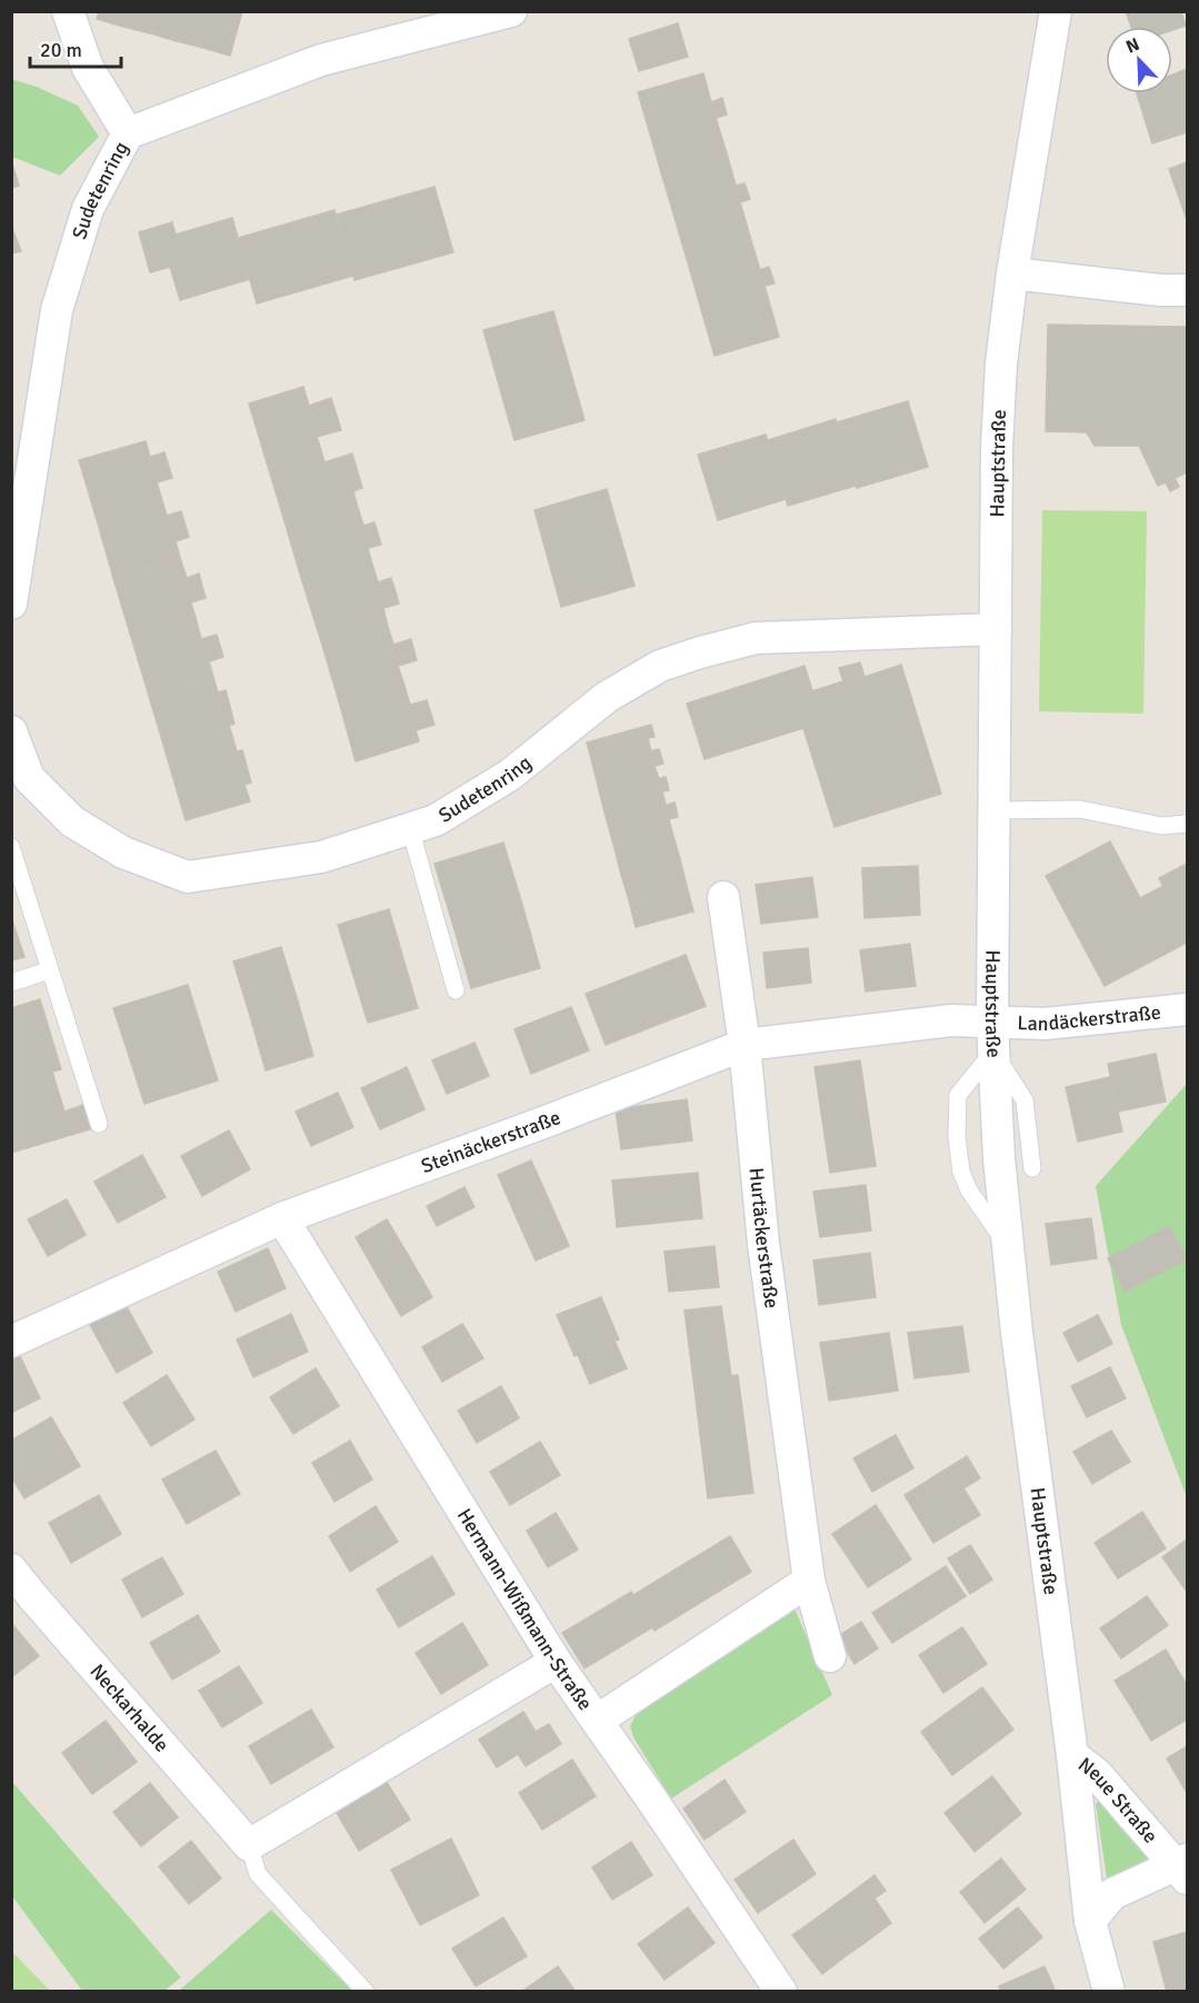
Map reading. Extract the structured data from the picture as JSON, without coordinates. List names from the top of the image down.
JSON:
{
  "streets": {
    "street": [
      "Sudetenring",
      "Hauptstraße",
      "Landäckerstraße",
      "Steinäckerstraße",
      "Hurtäckerstraße",
      "Hermann-Wißmann-Straße",
      "Neckarhalde",
      "Neue Straße"
    ]
  },
  "crossings": [
    ["Sudetenring", "Hauptstraße"],
    ["Hauptstraße", "Landäckerstraße"],
    ["Hauptstraße", "Steinäckerstraße"],
    ["Hauptstraße", "Neue Straße"],
    ["Landäckerstraße", "Steinäckerstraße"],
    ["Steinäckerstraße", "Hurtäckerstraße"],
    ["Steinäckerstraße", "Hermann-Wißmann-Straße"]
  ],
  "scale_bar": "20 m",
  "north": "top left"
}
